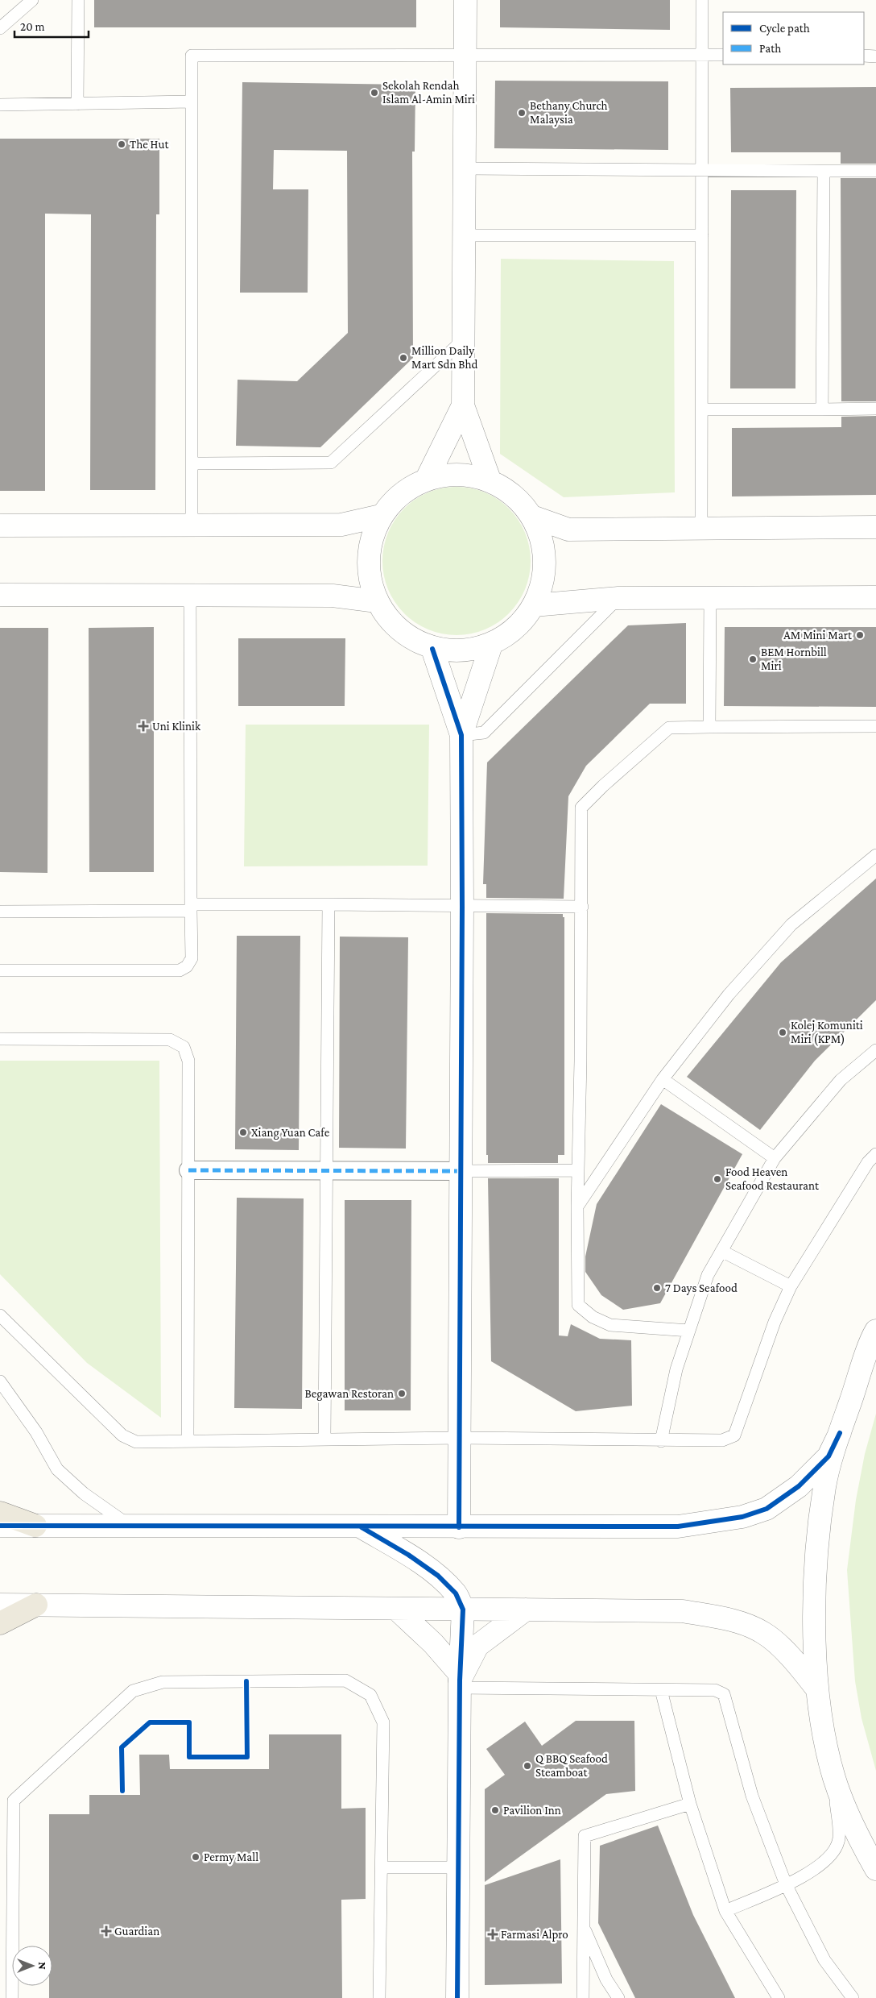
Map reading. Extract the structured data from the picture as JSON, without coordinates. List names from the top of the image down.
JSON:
{
  "places": {
    "other": [
      "Sekolah Rendah Islam Al-Amin Miri",
      "Bethany Church Malaysia",
      "The Hut",
      "Million Daily Mart Sdn Bhd",
      "AM Mini Mart",
      "BEM Hornbill Miri",
      "Kolej Komuniti Miri (KPM)",
      "Xiang Yuan Cafe",
      "Food Heaven Seafood Restaurant",
      "7 Days Seafood",
      "Begawan Restoran",
      "Q BBQ Seafood Steamboat",
      "Pavilion Inn",
      "Permy Mall"
    ],
    "health": ["Uni Klinik", "Guardian", "Farmasi Alpro"]
  },
  "legend": ["Cycle path", "Path"],
  "scale_bar": "20 m",
  "north": "right"
}
